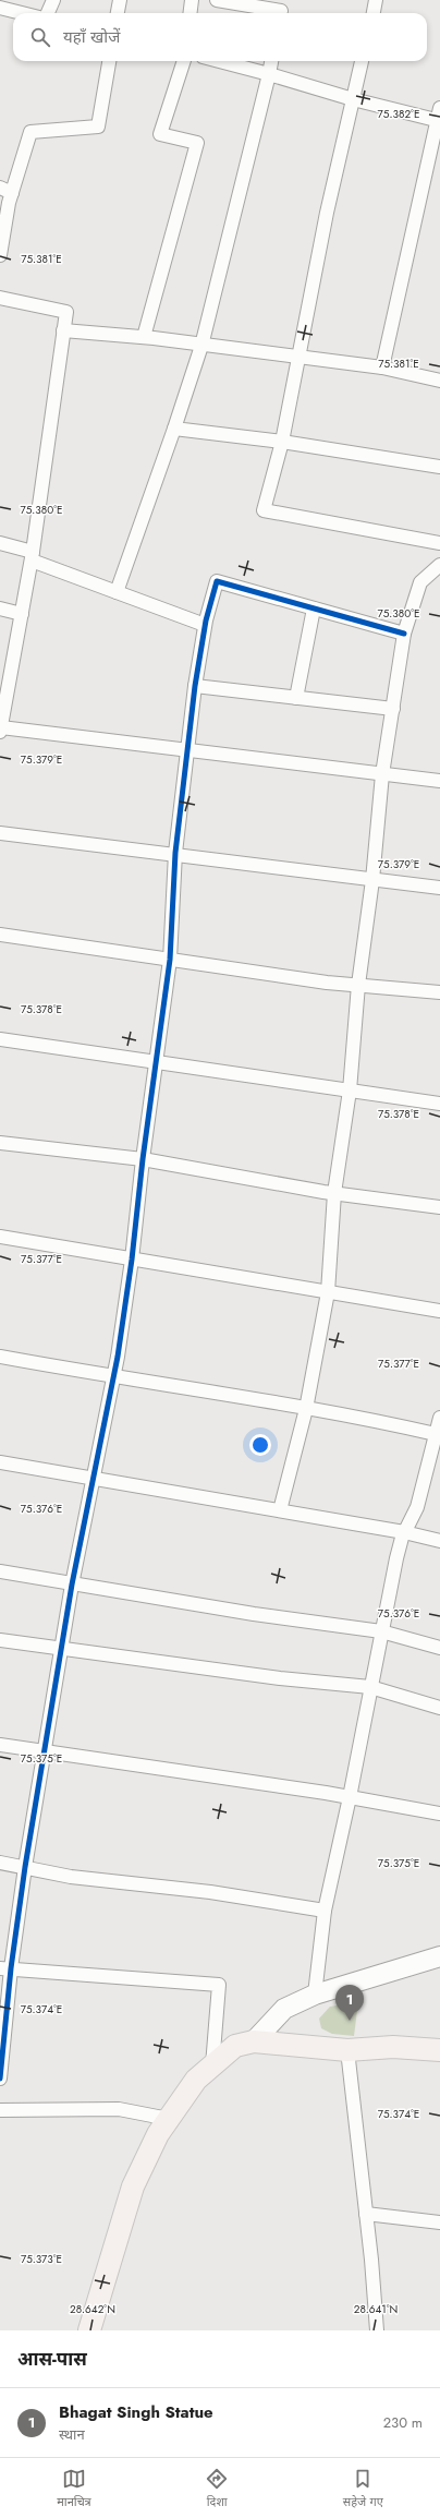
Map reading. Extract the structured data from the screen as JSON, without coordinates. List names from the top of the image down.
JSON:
{
  "page": {
    "search": "यहाँ खोजें",
    "pins": "1",
    "heading": "आस-पास",
    "list": [
      {
        "mark": "1",
        "name": "Bhagat Singh Statue",
        "note": "स्थान",
        "value": "230 m"
      }
    ],
    "nav": ["मानचित्र", "दिशा", "सहेजे गए"]
  },
  "coordinates": [
    "75.382°E",
    "75.381°E",
    "75.380°E",
    "75.379°E",
    "75.378°E",
    "75.377°E",
    "75.376°E",
    "75.375°E",
    "75.374°E",
    "75.373°E",
    "28.642°N",
    "28.641°N"
  ]
}
